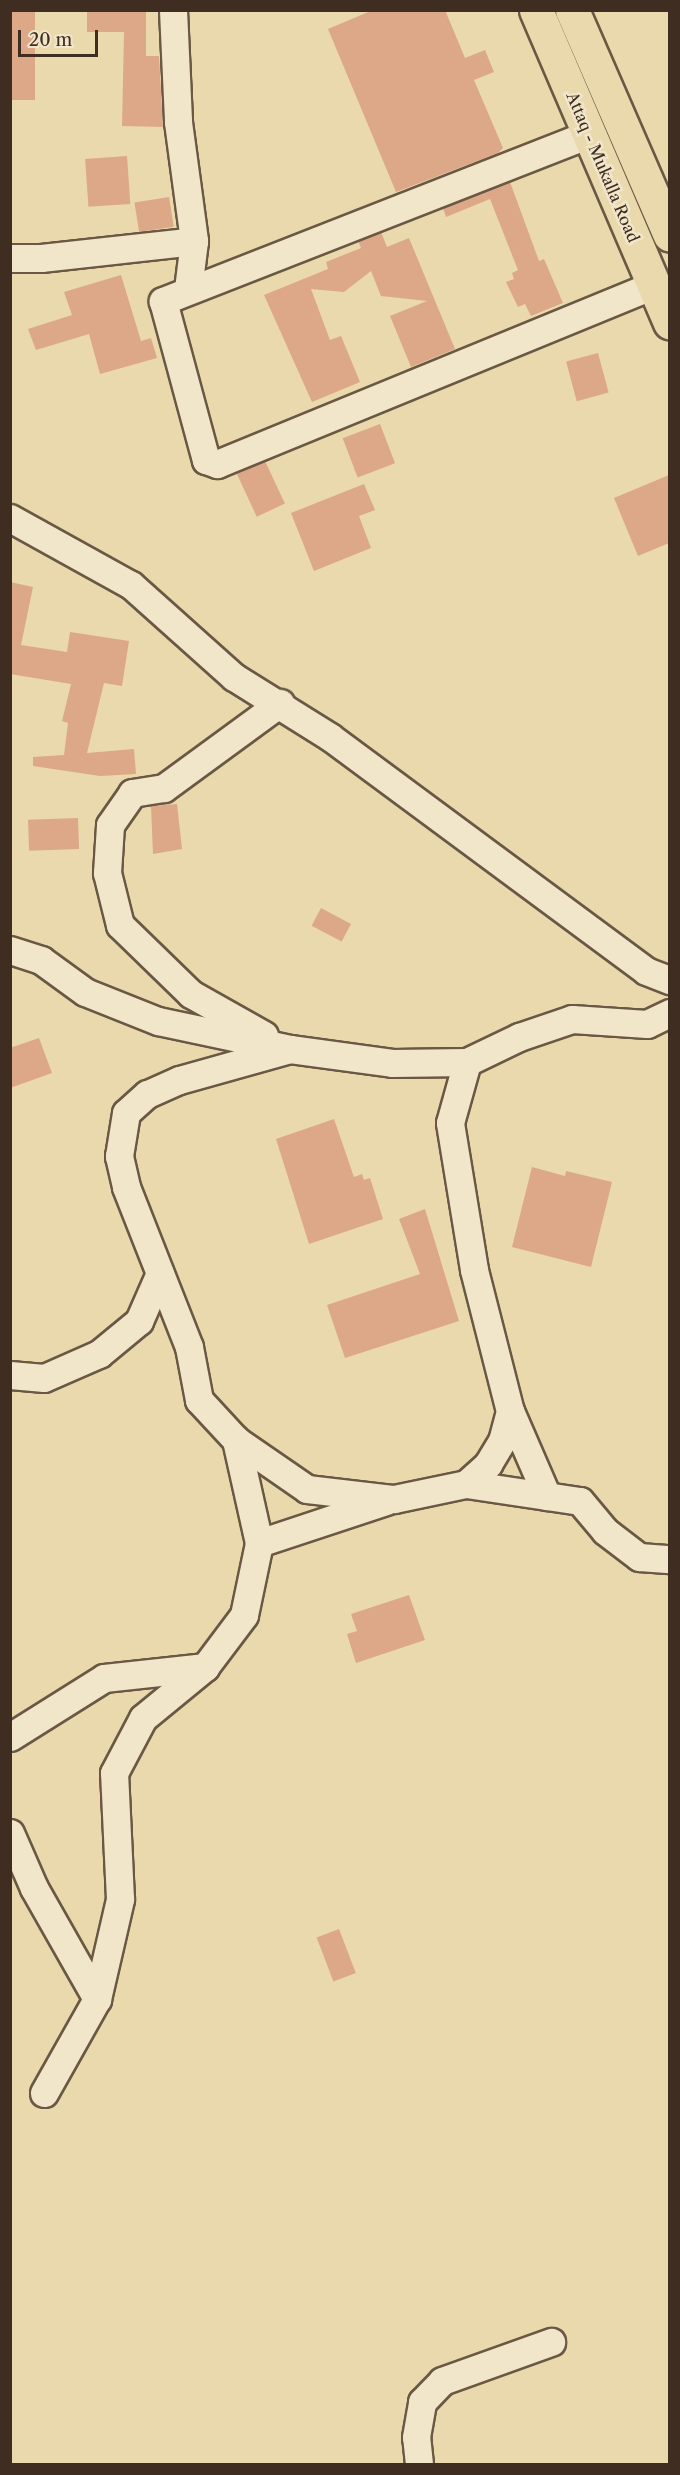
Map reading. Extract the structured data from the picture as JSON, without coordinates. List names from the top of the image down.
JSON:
{
  "streets": {
    "main road": ["Attaq - Mukalla Road"]
  },
  "scale_bar": "20 m"
}
